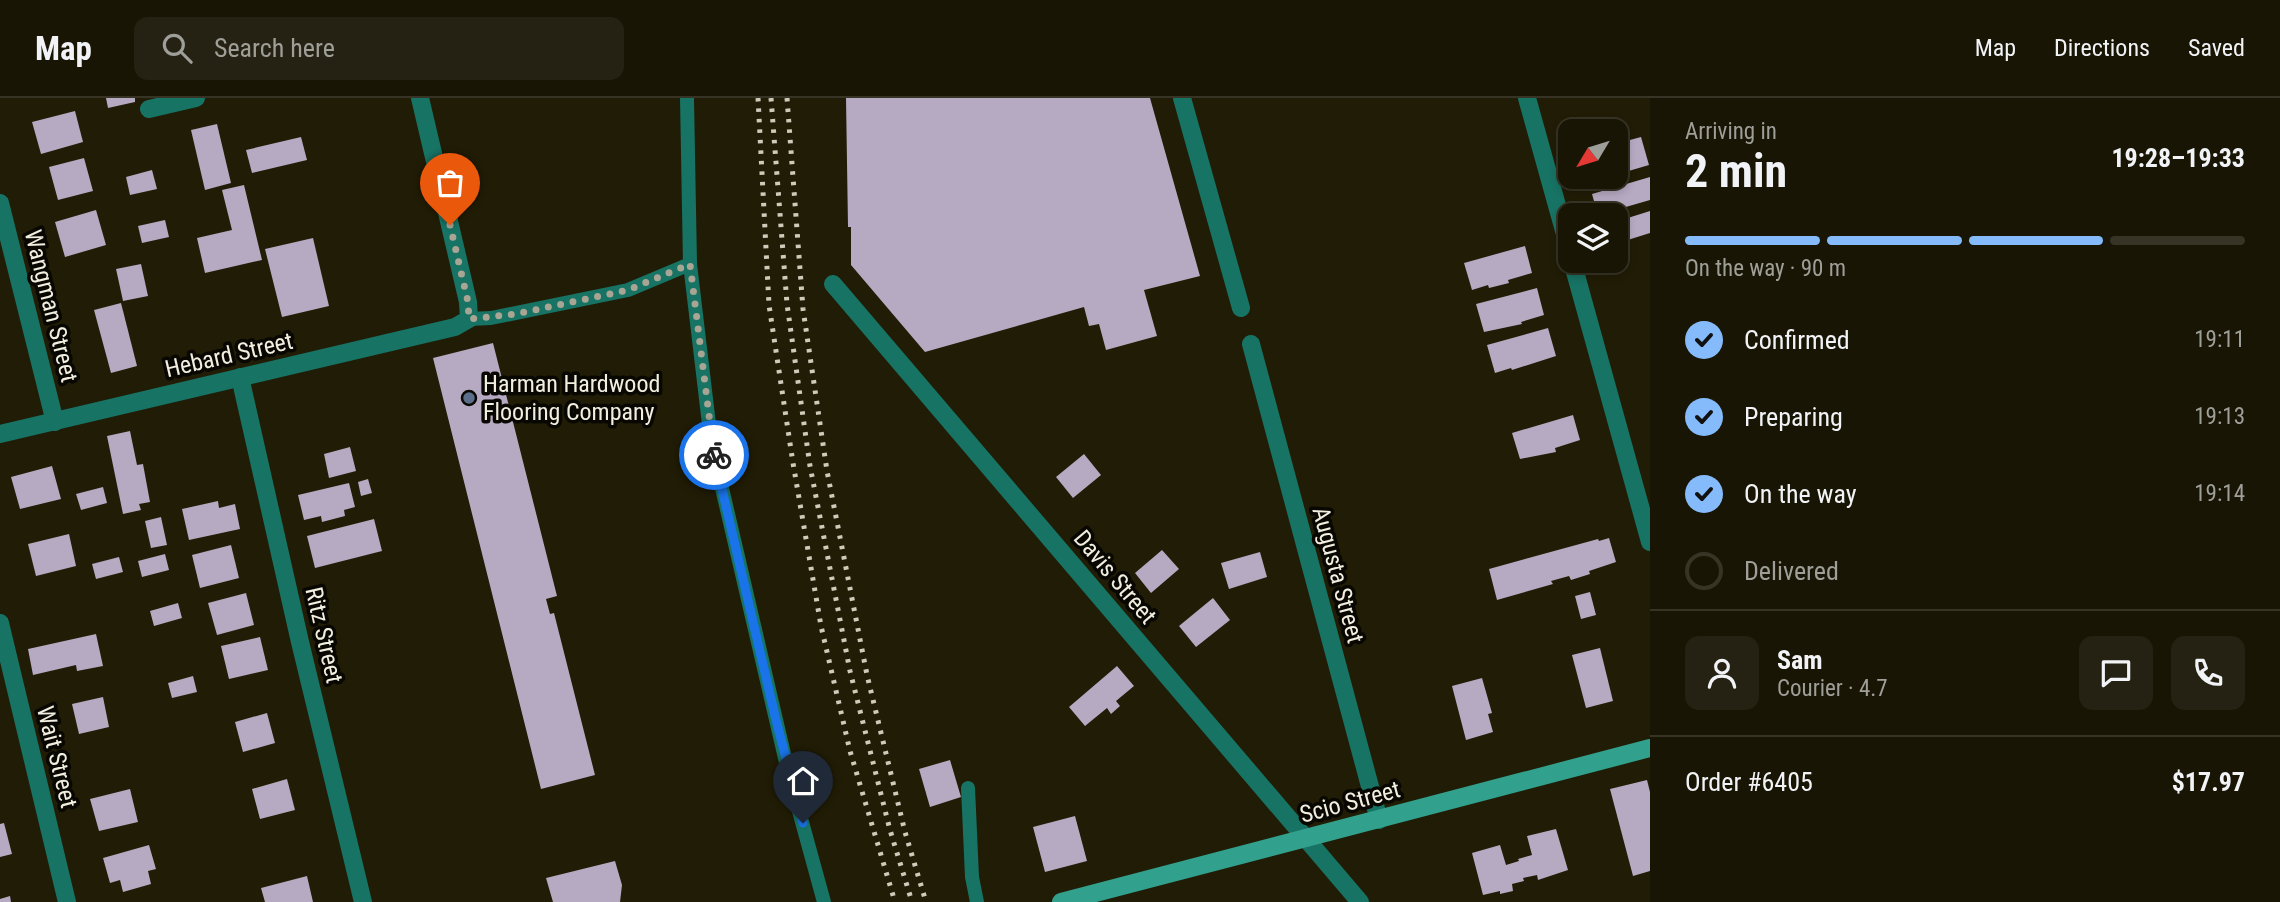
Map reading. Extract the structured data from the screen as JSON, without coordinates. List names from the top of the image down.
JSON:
{
  "streets": {
    "street": [
      "Wangman Street",
      "Hebard Street",
      "Augusta Street",
      "Davis Street",
      "Ritz Street",
      "Wait Street",
      "Scio Street"
    ]
  },
  "crossings": [
    ["Wangman Street", "Hebard Street"],
    ["Hebard Street", "Ritz Street"],
    ["Augusta Street", "Scio Street"],
    ["Davis Street", "Scio Street"]
  ],
  "places": ["Harman Hardwood Flooring Company"],
  "north": "bottom left",
  "page": {
    "header": "Map",
    "search": "Search here",
    "nav": ["Map", "Directions", "Saved"],
    "heading": ["2 min", "Arriving in", "19:28–19:33"],
    "panel": [
      "Sam",
      "Courier · 4.7",
      "Order #6405",
      "$17.97"
    ],
    "bar": "On the way · 90 m",
    "list": [
      ["Confirmed", "19:11"],
      ["Preparing", "19:13"],
      ["On the way", "19:14"],
      "Delivered"
    ]
  }
}
